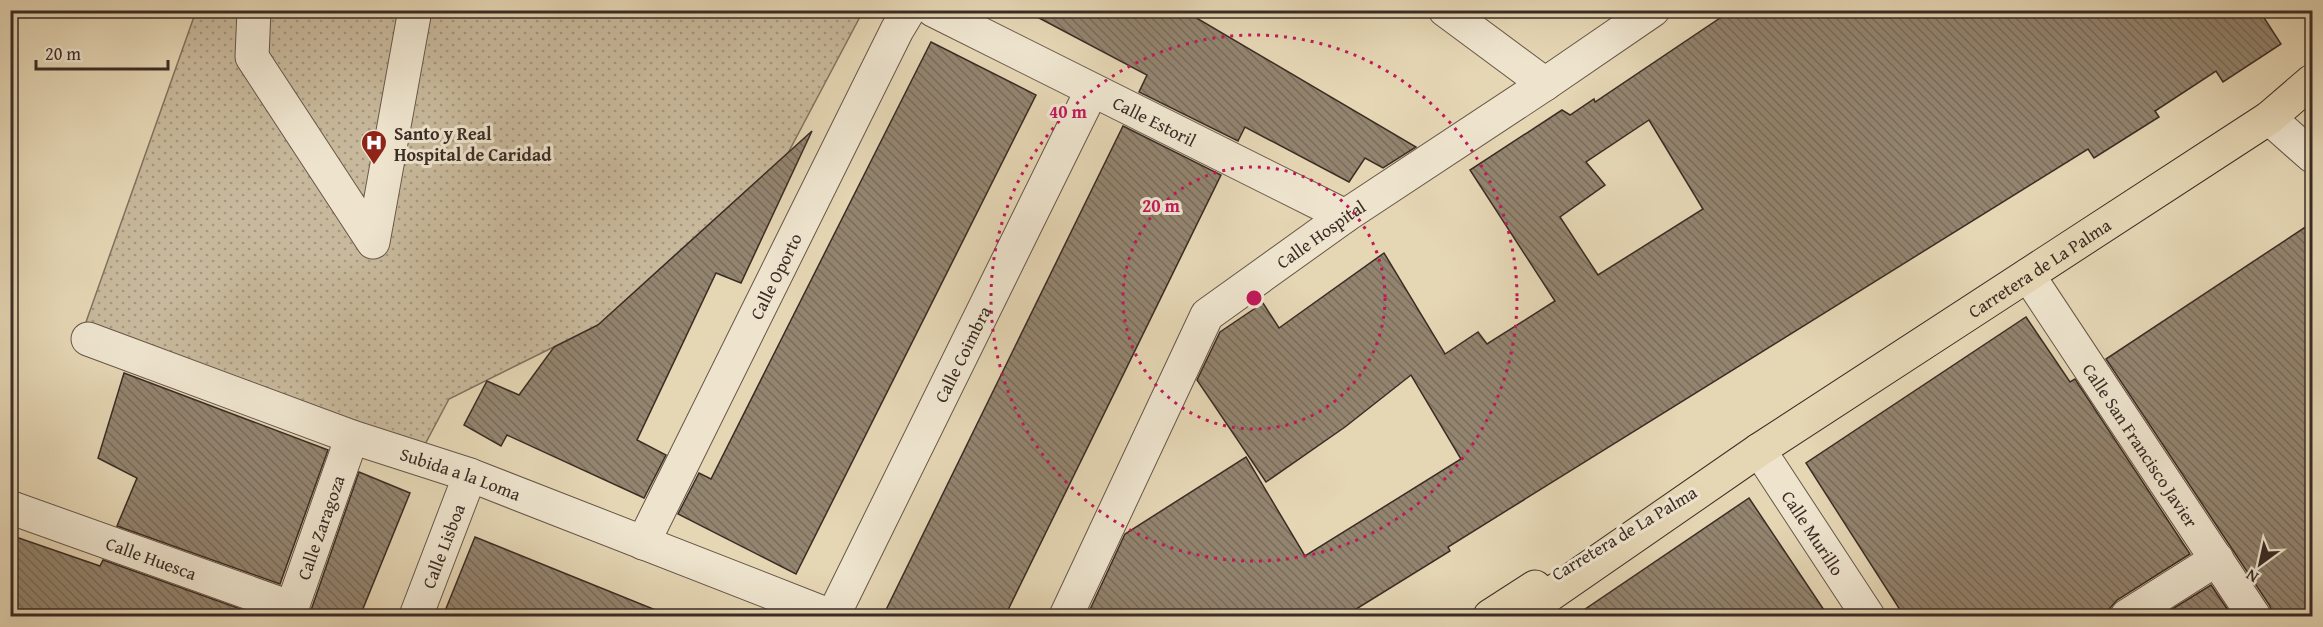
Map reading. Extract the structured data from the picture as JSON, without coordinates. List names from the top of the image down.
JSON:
{
  "streets": {
    "main road": ["Carretera de La Palma"],
    "street": [
      "Calle Estoril",
      "Calle Hospital",
      "Calle Oporto",
      "Calle Coimbra",
      "Calle San Francisco Javier",
      "Subida a la Loma",
      "Calle Zaragoza",
      "Calle Murillo",
      "Calle Lisboa",
      "Calle Huesca"
    ]
  },
  "crossings": [
    ["Calle Estoril", "Calle Hospital"],
    ["Calle Estoril", "Calle Coimbra"],
    ["Carretera de La Palma", "Calle San Francisco Javier"],
    ["Carretera de La Palma", "Calle Murillo"],
    ["Calle Oporto", "Subida a la Loma"],
    ["Calle Coimbra", "Subida a la Loma"],
    ["Subida a la Loma", "Calle Zaragoza"],
    ["Subida a la Loma", "Calle Lisboa"],
    ["Calle Zaragoza", "Calle Huesca"]
  ],
  "places": {
    "hospital": ["Santo y Real Hospital de Caridad"]
  },
  "scale_bar": "20 m",
  "north": "bottom left",
  "rings": ["40 m", "20 m"]
}
